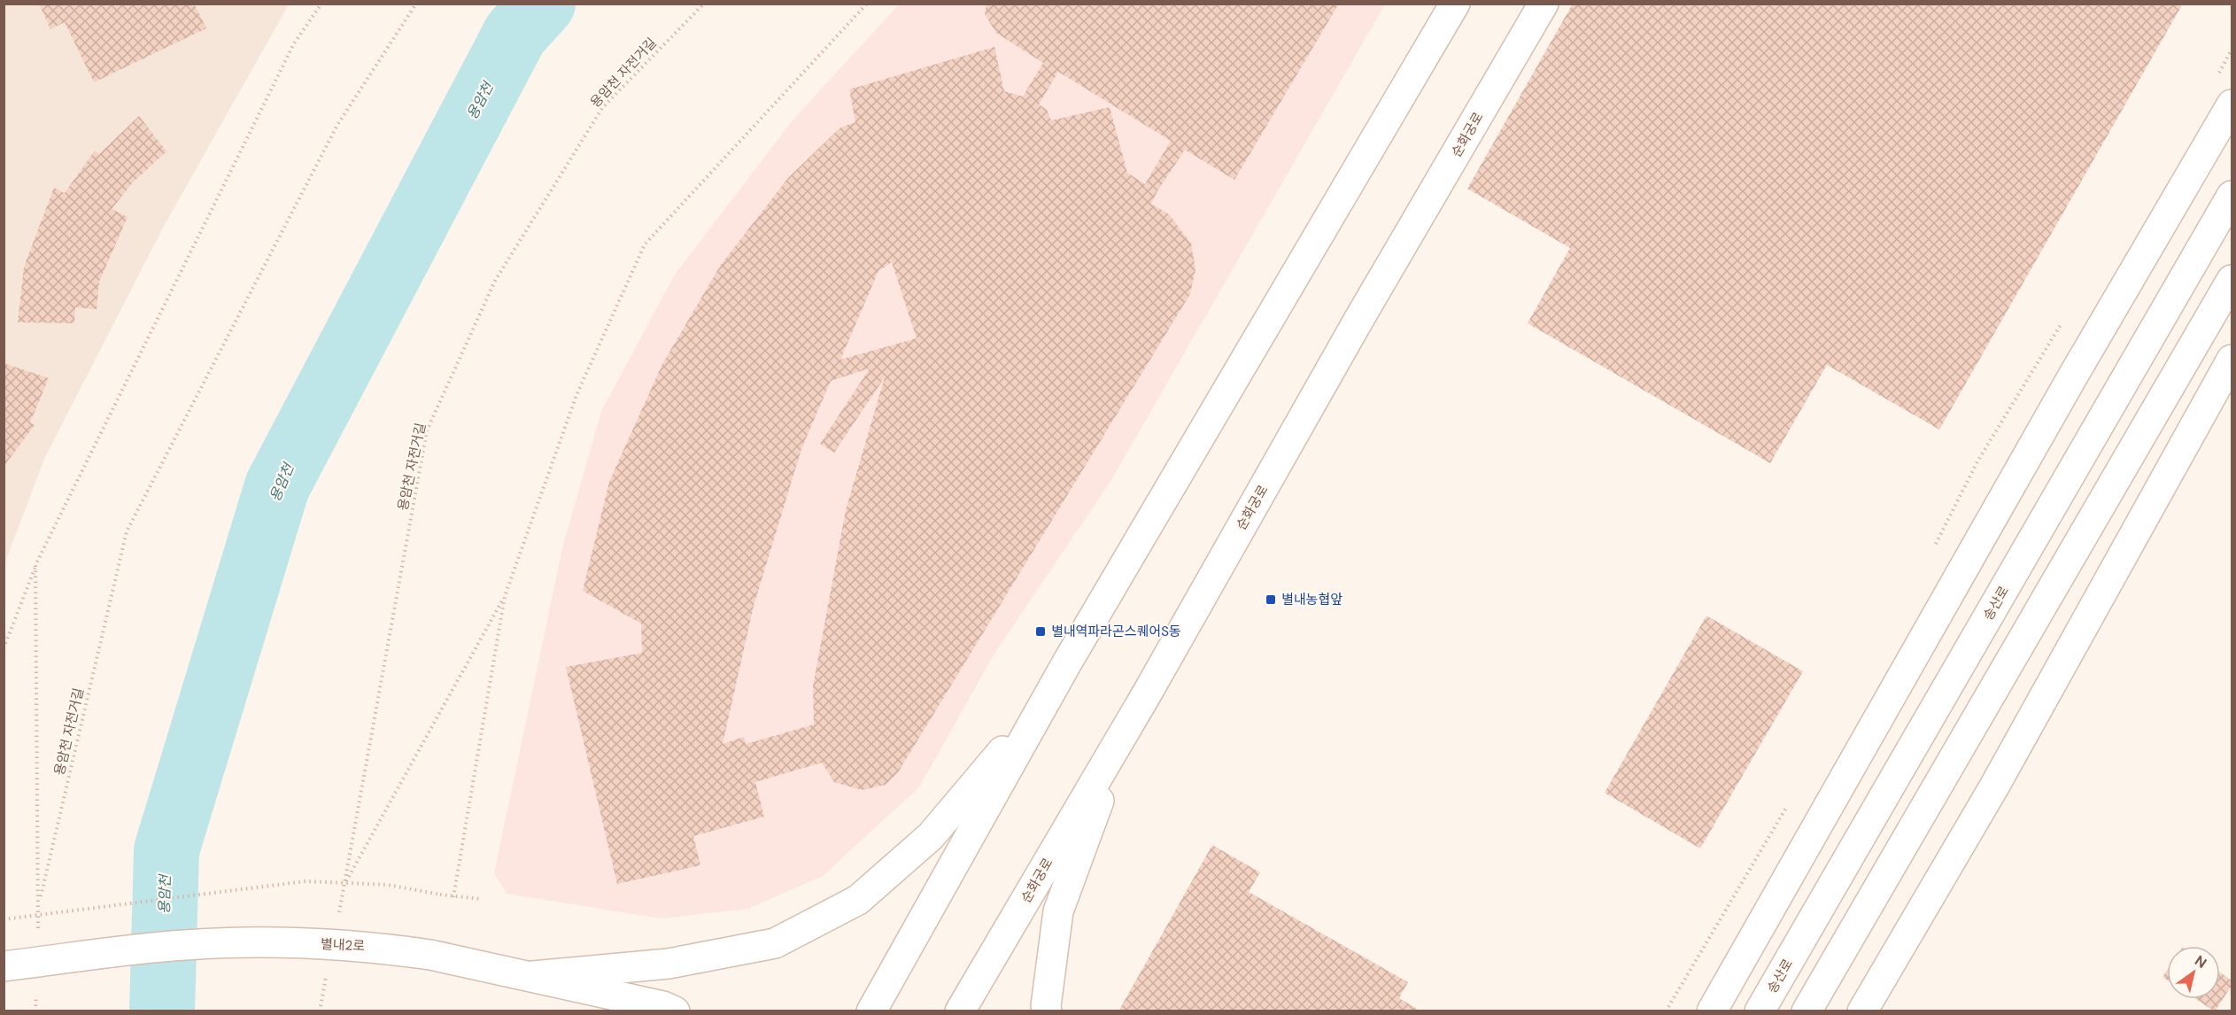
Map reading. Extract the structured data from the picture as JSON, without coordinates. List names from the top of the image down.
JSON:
{
  "streets": {
    "street": ["순화궁로", "송산로", "별내2로"],
    "path": ["용암천 자전거길"]
  },
  "water": ["용암천"],
  "places": {
    "transit": ["별내농협앞", "별내역파라곤스퀘어S동"]
  },
  "north": "top right"
}
